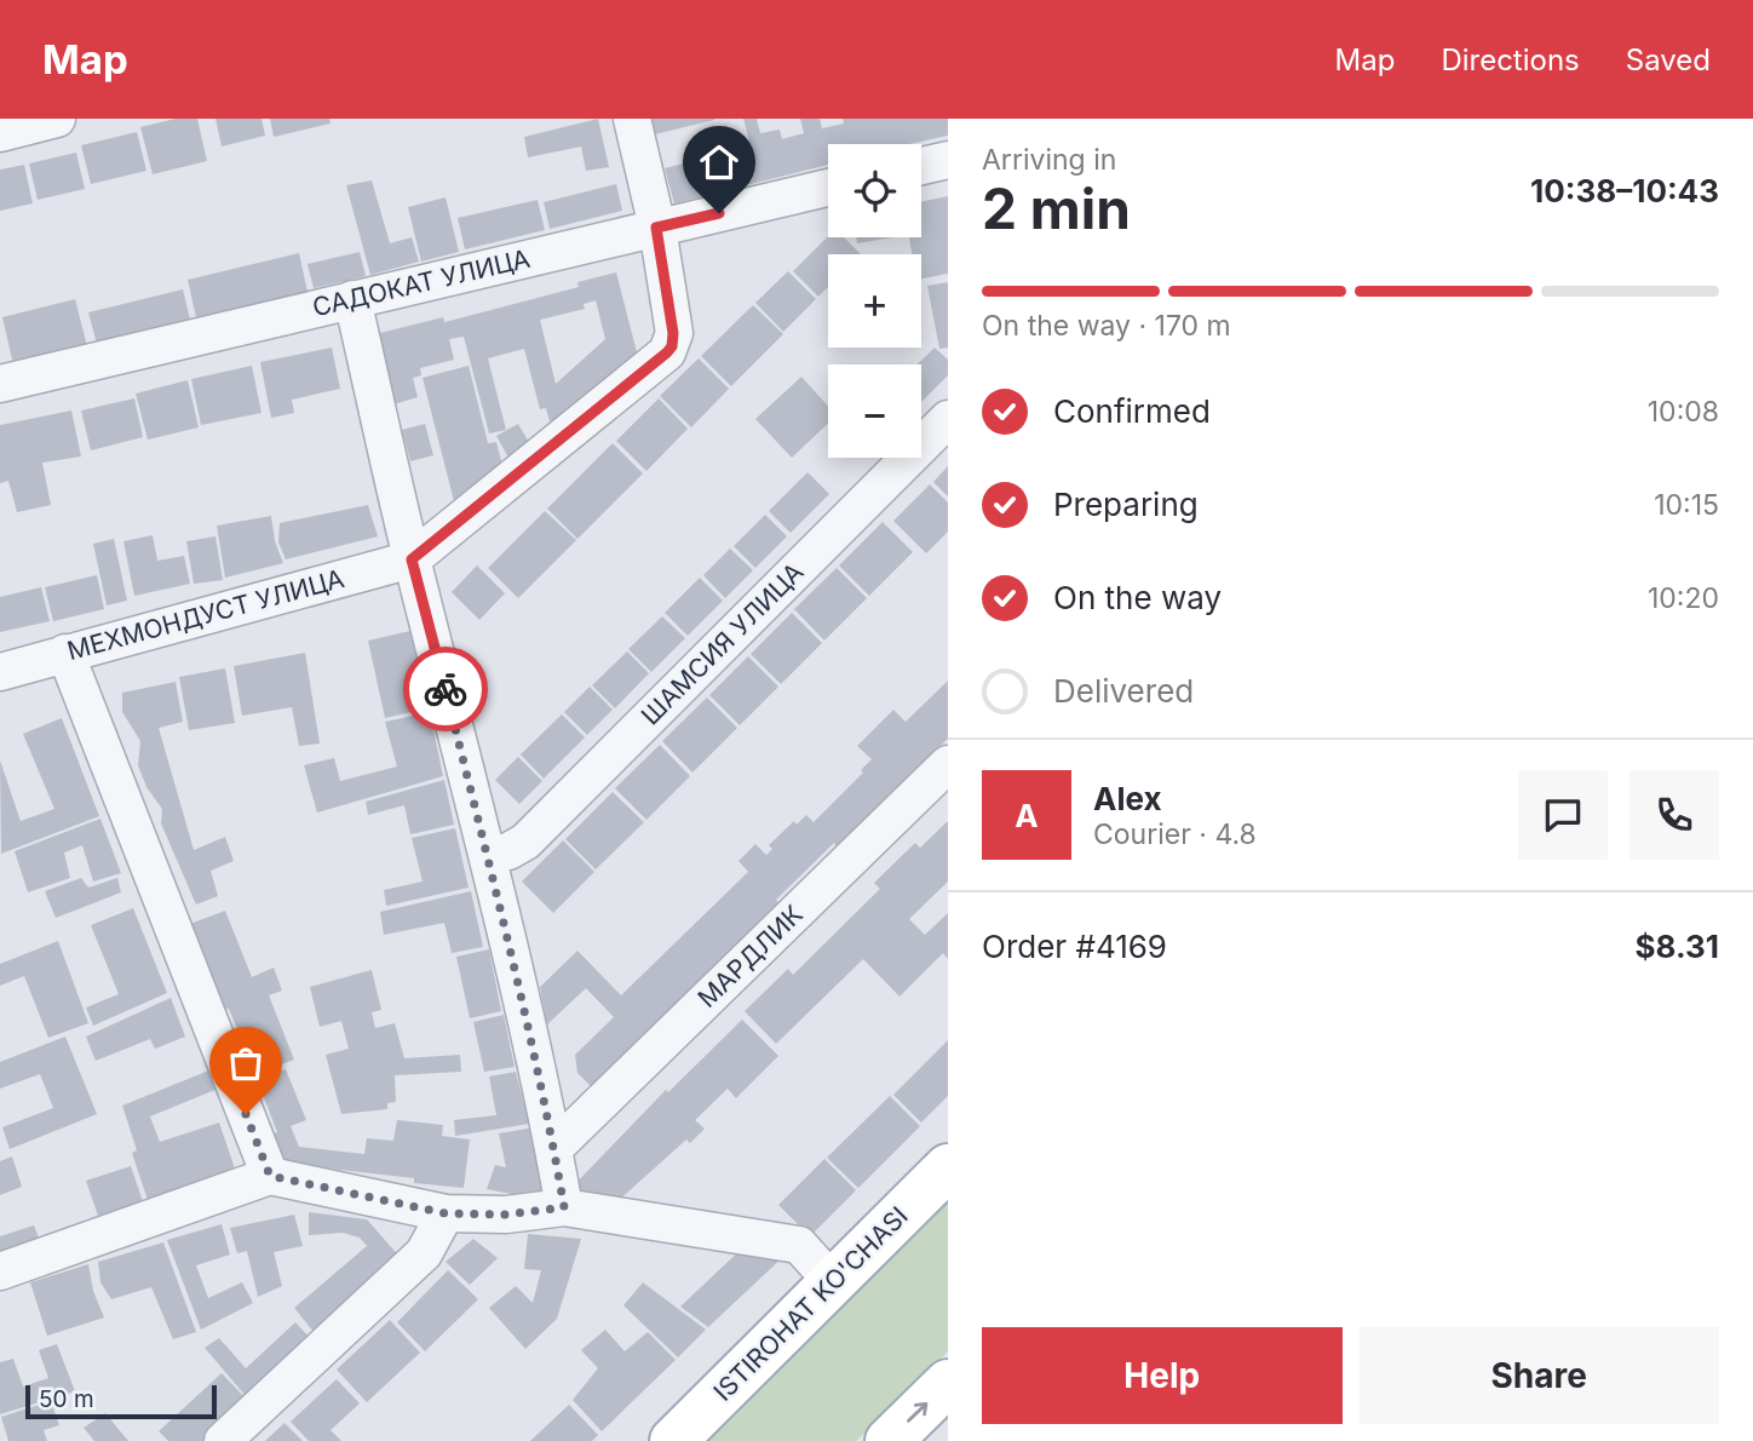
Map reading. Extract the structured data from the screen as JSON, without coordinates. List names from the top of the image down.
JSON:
{
  "streets": {
    "main road": ["ISTIROHAT KO'CHASI"],
    "street": [
      "САДОКАТ УЛИЦА",
      "МЕХМОНДУСТ УЛИЦА",
      "ШАМСИЯ УЛИЦА",
      "МАРДЛИК"
    ]
  },
  "scale_bar": "50 m",
  "page": {
    "header": "Map",
    "nav": ["Map", "Directions", "Saved"],
    "heading": ["2 min", "Arriving in", "10:38–10:43"],
    "panel": [
      "Alex",
      "Courier · 4.8",
      "Order #4169",
      "$8.31"
    ],
    "map_buttons": ["+", "−"],
    "bar": "On the way · 170 m",
    "list": [
      ["Confirmed", "10:08"],
      ["Preparing", "10:15"],
      ["On the way", "10:20"],
      "Delivered"
    ],
    "round": "A",
    "buttons": ["Help", "Share"],
    "scale": "50 m"
  }
}
